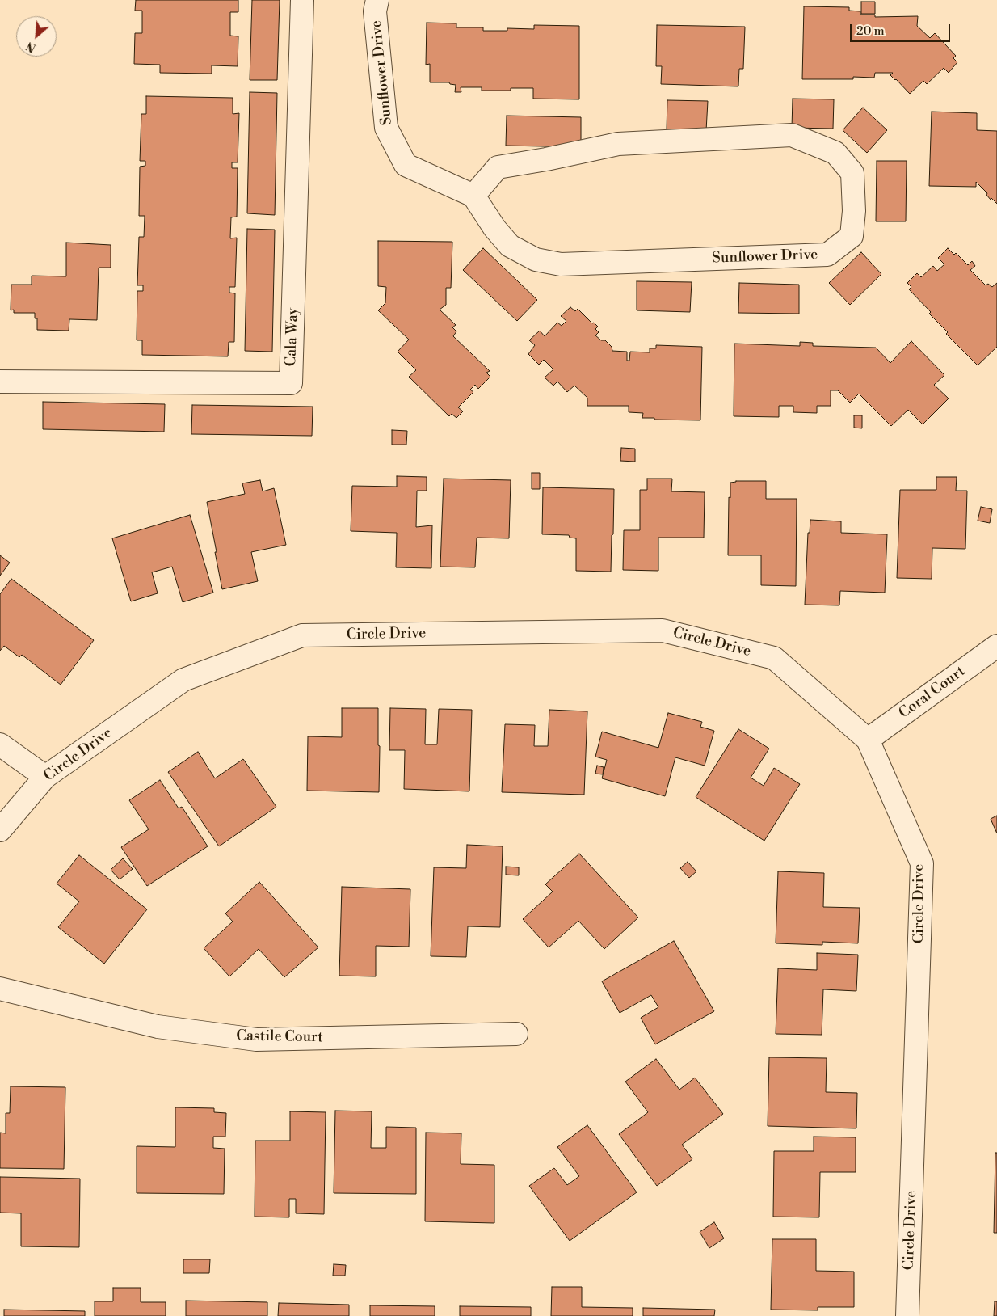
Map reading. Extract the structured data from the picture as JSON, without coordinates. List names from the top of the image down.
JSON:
{
  "streets": {
    "street": [
      "Sunflower Drive",
      "Cala Way",
      "Circle Drive",
      "Coral Court",
      "Castile Court"
    ]
  },
  "crossings": [
    ["Circle Drive", "Coral Court"]
  ],
  "scale_bar": "20 m",
  "north": "bottom left"
}
